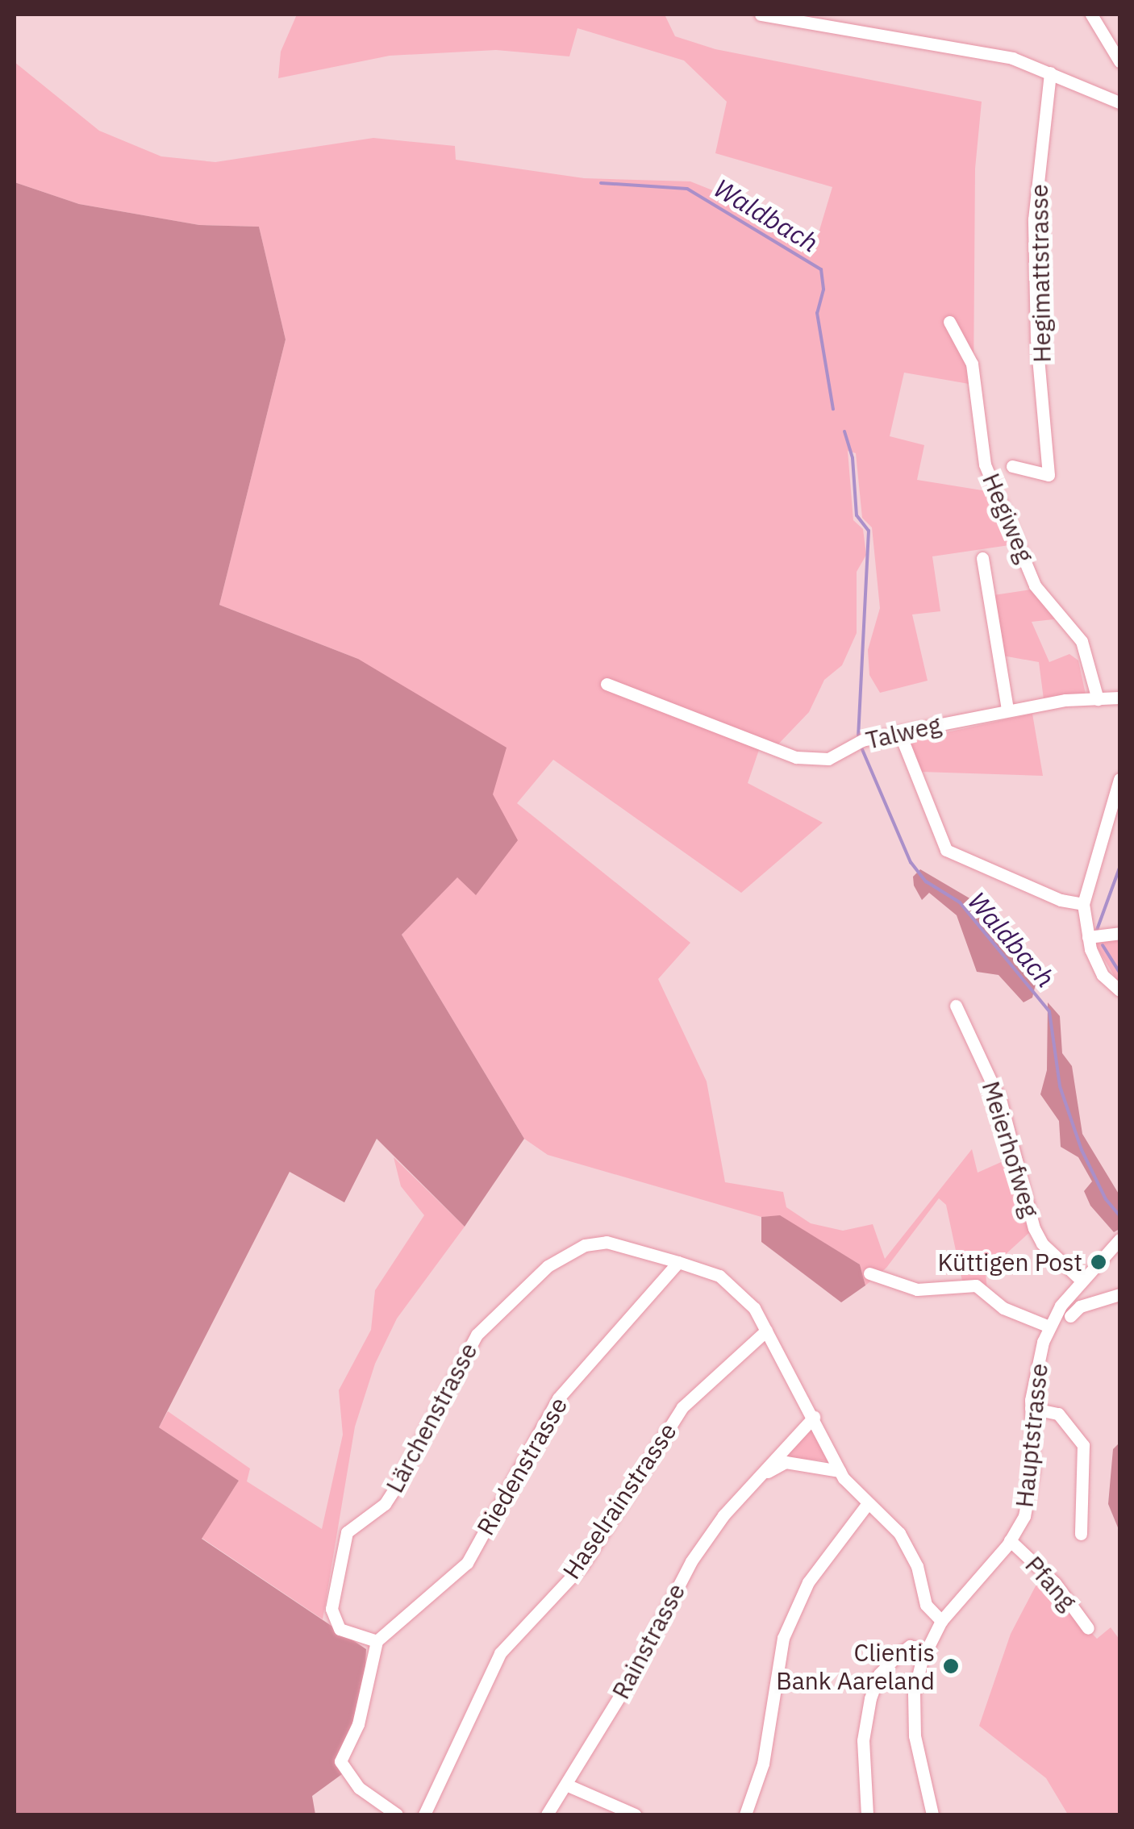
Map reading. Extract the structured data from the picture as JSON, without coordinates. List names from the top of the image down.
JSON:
{
  "streets": {
    "street": [
      "Hegimattstrasse",
      "Hegiweg",
      "Talweg",
      "Meierhofweg",
      "Lärchenstrasse",
      "Hauptstrasse",
      "Riedenstrasse",
      "Haselrainstrasse",
      "Pfang",
      "Rainstrasse"
    ]
  },
  "crossings": [
    ["Hegiweg", "Talweg"],
    ["Meierhofweg", "Hauptstrasse"],
    ["Lärchenstrasse", "Riedenstrasse"],
    ["Hauptstrasse", "Pfang"]
  ],
  "water": ["Waldbach"],
  "places": ["Küttigen Post", "Clientis Bank Aareland"]
}
